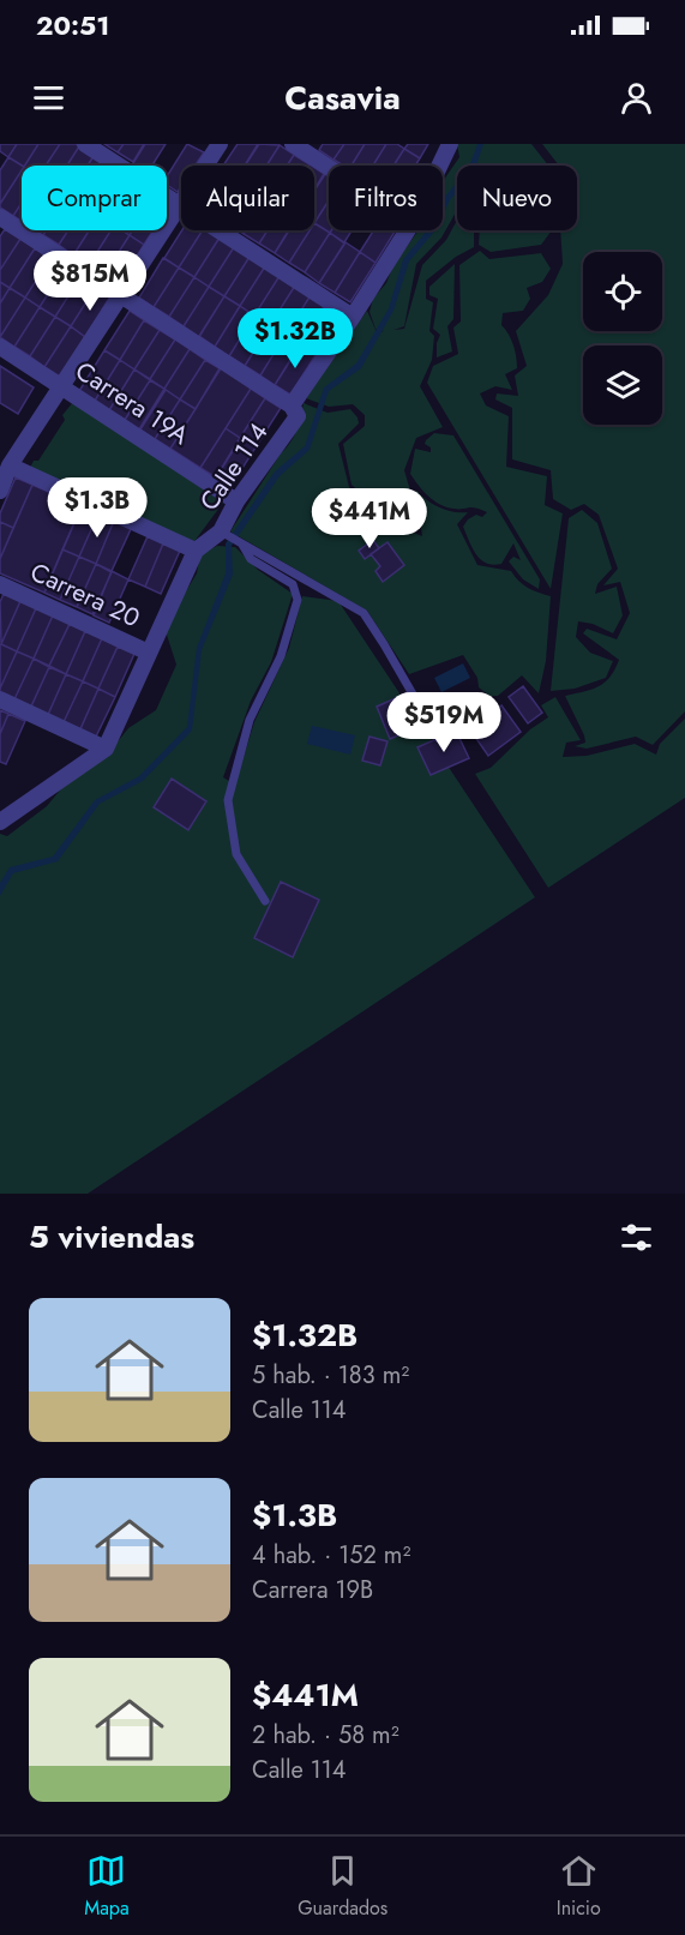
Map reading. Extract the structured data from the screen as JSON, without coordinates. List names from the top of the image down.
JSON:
{
  "streets": {
    "street": ["Carrera 19A", "Calle 114", "Carrera 20"]
  },
  "crossings": [
    ["Carrera 19A", "Calle 114"],
    ["Calle 114", "Carrera 20"]
  ],
  "page": {
    "status": "20:51",
    "header": "Casavia",
    "chip": [
      "Comprar",
      "Alquilar",
      "Filtros",
      "Nuevo"
    ],
    "price": [
      "$815M",
      "$1.32B",
      "$1.3B",
      "$441M",
      "$519M"
    ],
    "heading": "5 viviendas",
    "list": [
      {
        "name": "$1.32B",
        "note": "5 hab. · 183 m² · Calle 114"
      },
      {
        "name": "$1.3B",
        "note": "4 hab. · 152 m² · Carrera 19B"
      },
      {
        "name": "$441M",
        "note": "2 hab. · 58 m² · Calle 114"
      }
    ],
    "tabs": ["Mapa", "Guardados", "Inicio"]
  }
}
